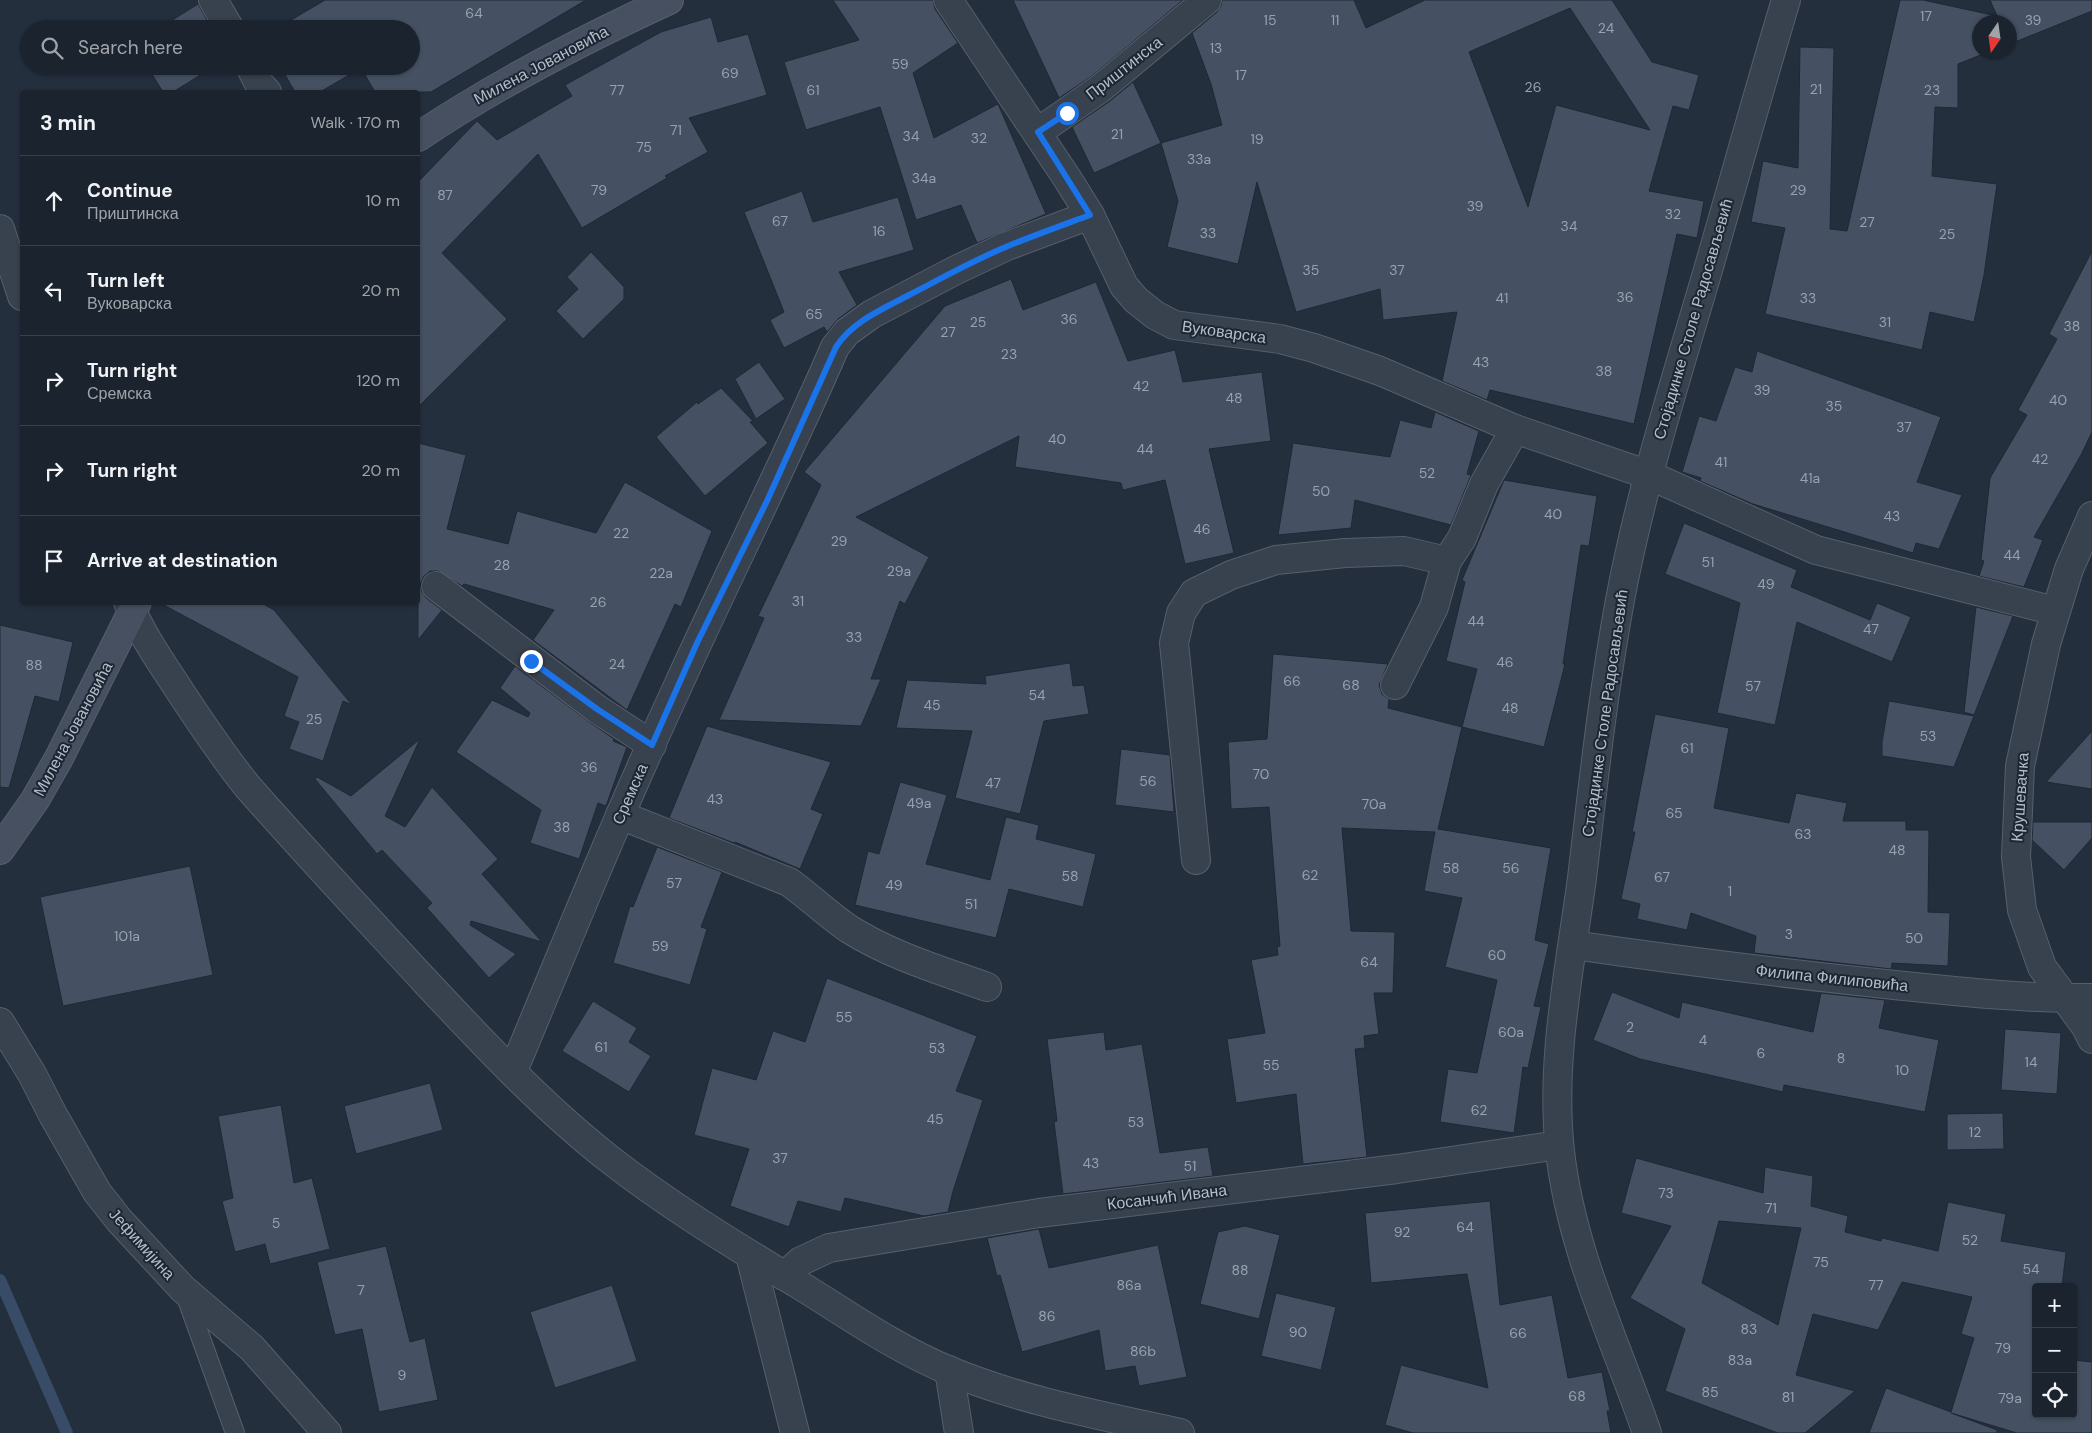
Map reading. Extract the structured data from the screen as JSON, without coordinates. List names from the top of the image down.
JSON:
{
  "streets": {
    "main road": ["Милена Јовановића"],
    "street": [
      "Приштинска",
      "Стојадинке Столе Радосављевић",
      "Вуковарска",
      "Сремска",
      "Крушевачка",
      "Филипа Филиповића",
      "Косанчић Ивана",
      "Јефимијина"
    ]
  },
  "crossings": [
    ["Приштинска", "Вуковарска"],
    ["Стојадинке Столе Радосављевић", "Вуковарска"],
    ["Стојадинке Столе Радосављевић", "Филипа Филиповића"],
    ["Стојадинке Столе Радосављевић", "Косанчић Ивана"],
    ["Вуковарска", "Сремска"],
    ["Вуковарска", "Крушевачка"],
    ["Крушевачка", "Филипа Филиповића"]
  ],
  "house_numbers": [
    "64",
    "17",
    "15",
    "11",
    "39",
    "24",
    "13",
    "59",
    "69",
    "17",
    "26",
    "21",
    "77",
    "61",
    "23",
    "71",
    "21",
    "34",
    "32",
    "19",
    "75",
    "33a",
    "34a",
    "79",
    "29",
    "87",
    "39",
    "32",
    "67",
    "27",
    "34",
    "16",
    "33",
    "25",
    "35",
    "37",
    "36",
    "41",
    "33",
    "65",
    "36",
    "25",
    "31",
    "38",
    "27",
    "23",
    "43",
    "38",
    "42",
    "39",
    "48",
    "40",
    "35",
    "37",
    "40",
    "44",
    "42",
    "41",
    "52",
    "41a",
    "50",
    "40",
    "43",
    "46",
    "22",
    "29",
    "44",
    "51",
    "28",
    "29a",
    "22a",
    "49",
    "31",
    "26",
    "44",
    "47",
    "33",
    "46",
    "24",
    "88",
    "66",
    "68",
    "57",
    "54",
    "45",
    "48",
    "25",
    "53",
    "61",
    "36",
    "70",
    "56",
    "47",
    "43",
    "49a",
    "70a",
    "65",
    "38",
    "63",
    "48",
    "58",
    "56",
    "62",
    "58",
    "67",
    "57",
    "49",
    "1",
    "51",
    "3",
    "101a",
    "50",
    "59",
    "60",
    "64",
    "55",
    "2",
    "60a",
    "4",
    "61",
    "53",
    "6",
    "8",
    "14",
    "55",
    "10",
    "62",
    "45",
    "53",
    "12",
    "37",
    "43",
    "51",
    "73",
    "71",
    "5",
    "64",
    "92",
    "52",
    "75",
    "54",
    "88",
    "86a",
    "77",
    "7",
    "86",
    "83",
    "90",
    "66",
    "79",
    "86b",
    "83a",
    "9",
    "85",
    "68",
    "81",
    "79a"
  ],
  "north": "bottom",
  "page": {
    "search": "Search here",
    "heading": ["3 min", "Walk · 170 m"],
    "list": [
      ["Continue", "Приштинска", "10 m"],
      ["Turn left", "Вуковарска", "20 m"],
      ["Turn right", "Сремска", "120 m"],
      ["Turn right", "20 m"],
      "Arrive at destination"
    ],
    "map_buttons": ["+", "−"]
  }
}
